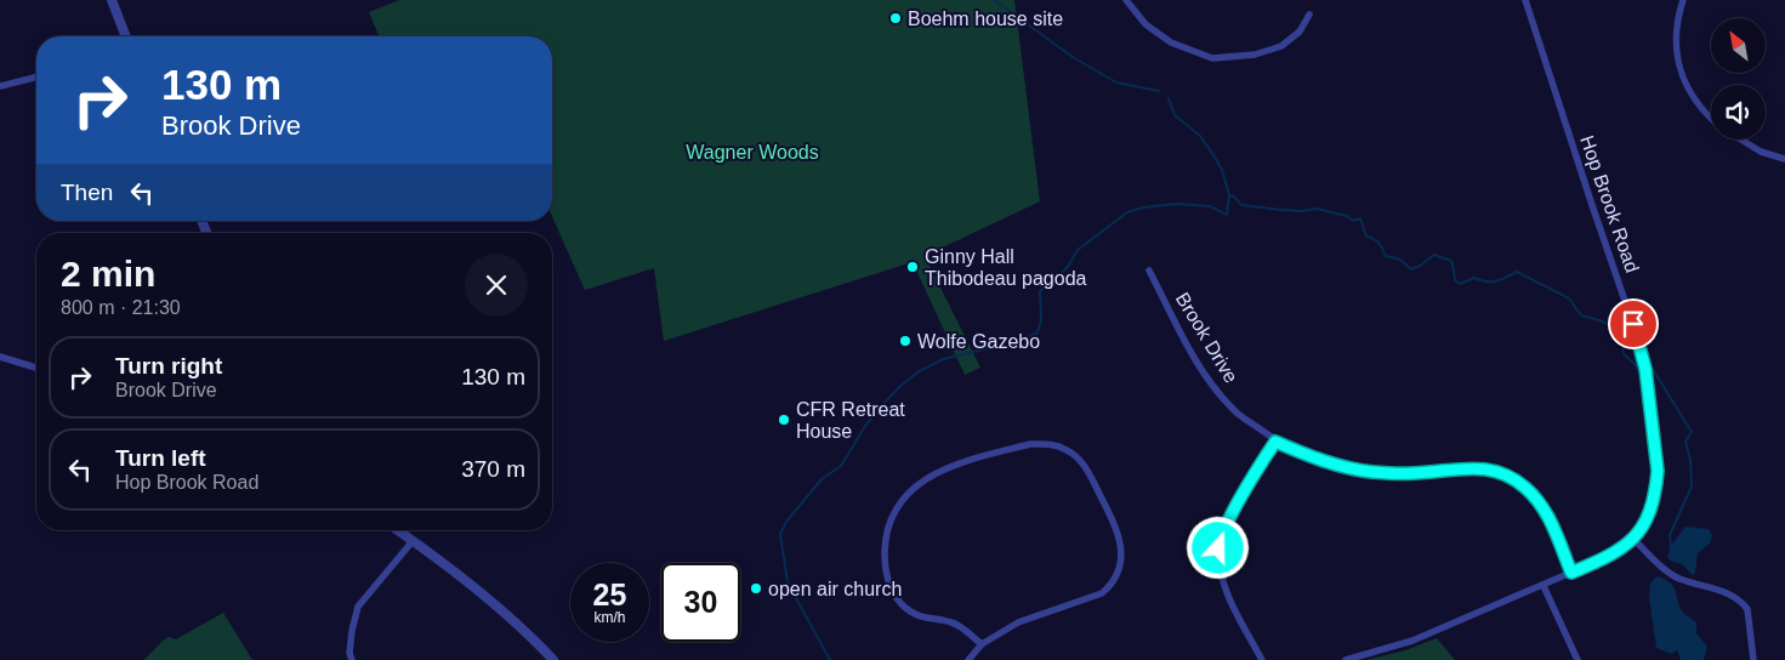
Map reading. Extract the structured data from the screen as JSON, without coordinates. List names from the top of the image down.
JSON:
{
  "streets": {
    "street": ["Hop Brook Road", "Brook Drive"]
  },
  "crossings": [
    ["Hop Brook Road", "Brook Drive"]
  ],
  "parks": ["Wagner Woods"],
  "places": [
    "Boehm house site",
    "Ginny Hall Thibodeau pagoda",
    "Wolfe Gazebo",
    "CFR Retreat House",
    "open air church"
  ],
  "north": "top left",
  "page": {
    "turn": ["130 m", "Brook Drive"],
    "then": "Then",
    "heading": ["2 min", "800 m · 21:30"],
    "list": [
      {
        "name": "Turn right",
        "note": "Brook Drive",
        "value": "130 m"
      },
      {
        "name": "Turn left",
        "note": "Hop Brook Road",
        "value": "370 m"
      }
    ],
    "speed": "25 km/h",
    "limit": "30"
  }
}
